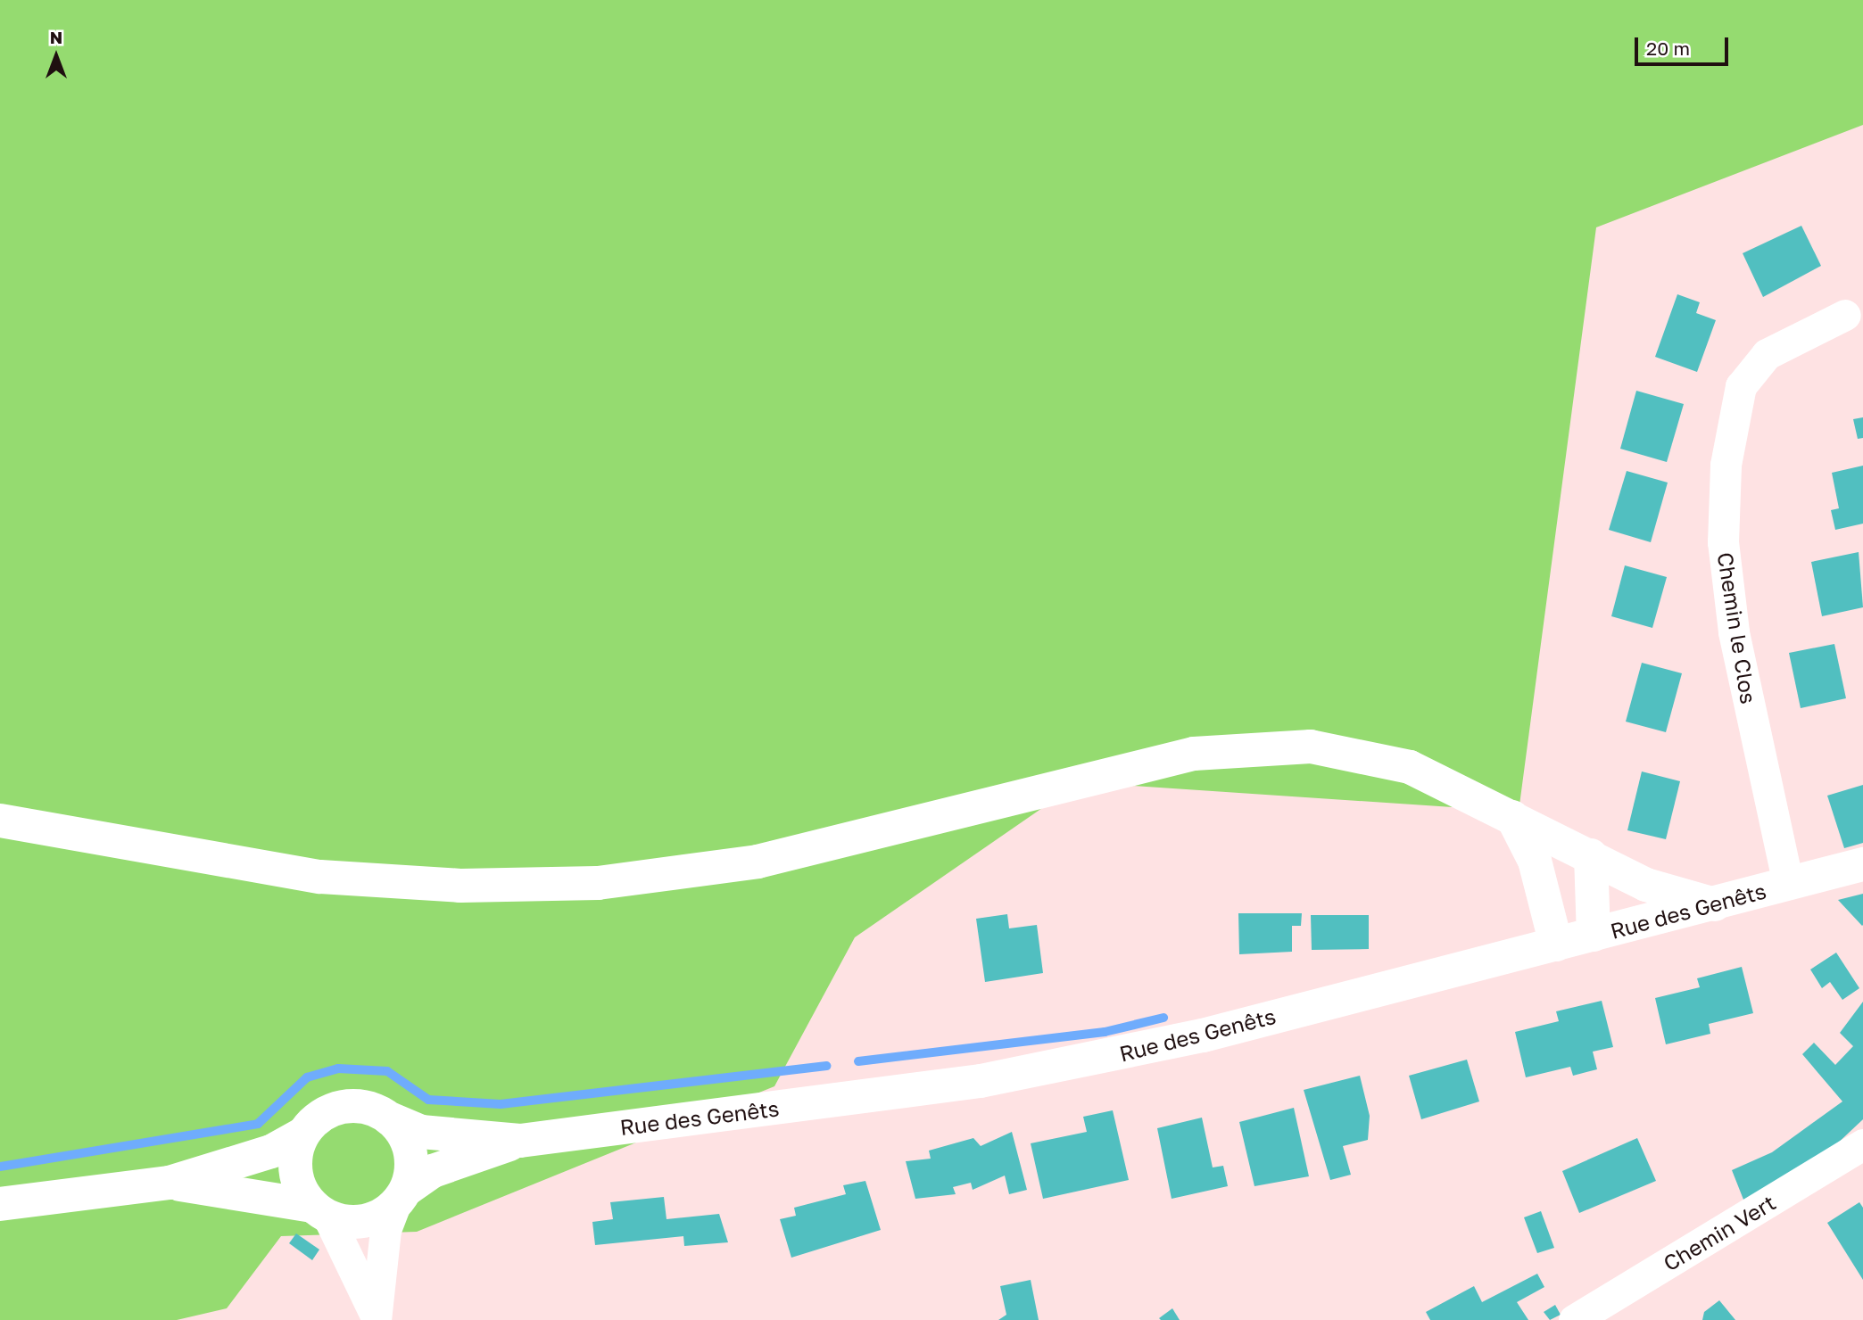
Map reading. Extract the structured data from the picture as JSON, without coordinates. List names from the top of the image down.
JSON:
{
  "streets": {
    "main road": ["Rue des Genêts"],
    "street": ["Chemin le Clos", "Chemin Vert"]
  },
  "crossings": [
    ["Chemin le Clos", "Rue des Genêts"]
  ],
  "scale_bar": "20 m",
  "north": "top"
}
